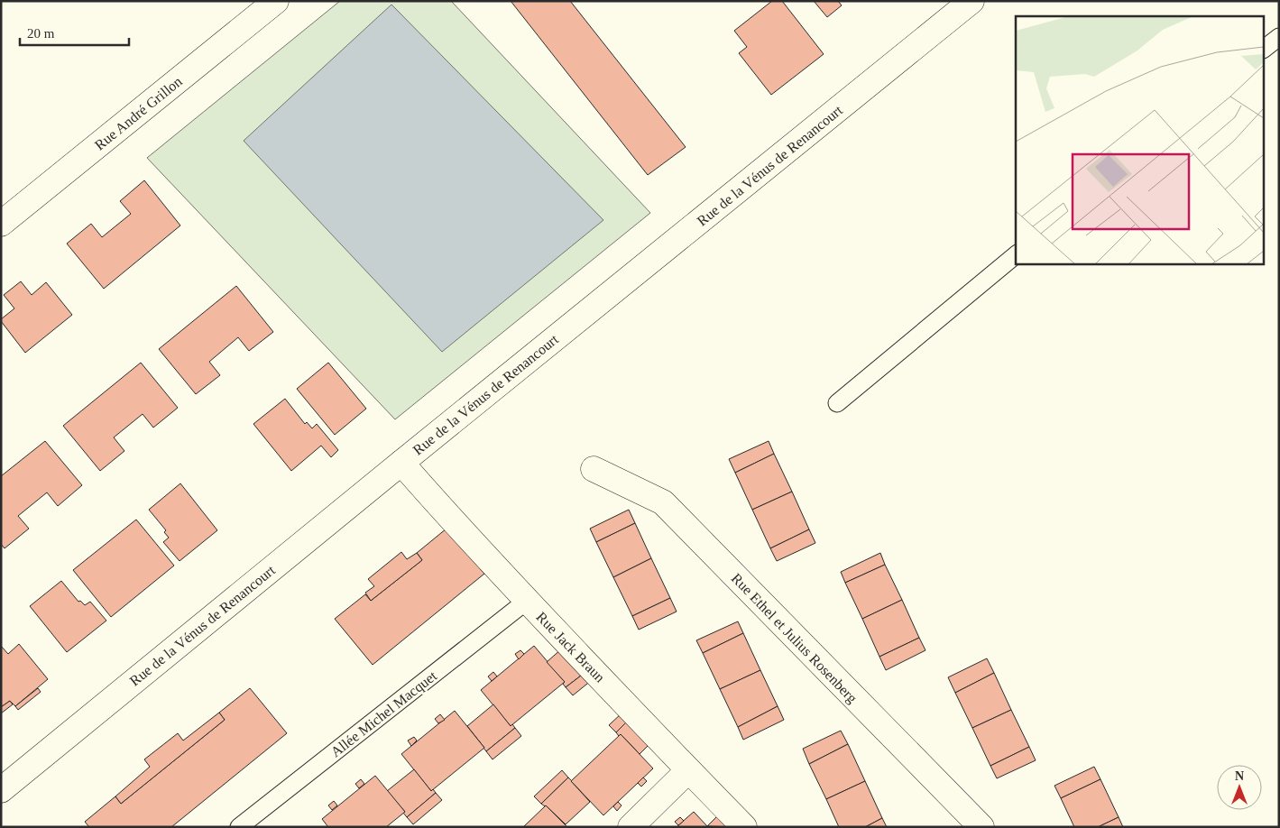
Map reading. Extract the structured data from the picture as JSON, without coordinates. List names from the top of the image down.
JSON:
{
  "streets": {
    "street": [
      "Rue André Grillon",
      "Rue de la Vénus de Renancourt",
      "Rue Ethel et Julius Rosenberg",
      "Rue Jack Braun"
    ],
    "lane": ["Allée Michel Macquet"]
  },
  "crossings": [
    ["Rue de la Vénus de Renancourt", "Rue Jack Braun"],
    ["Rue Jack Braun", "Allée Michel Macquet"]
  ],
  "scale_bar": "20 m",
  "north": "top"
}
